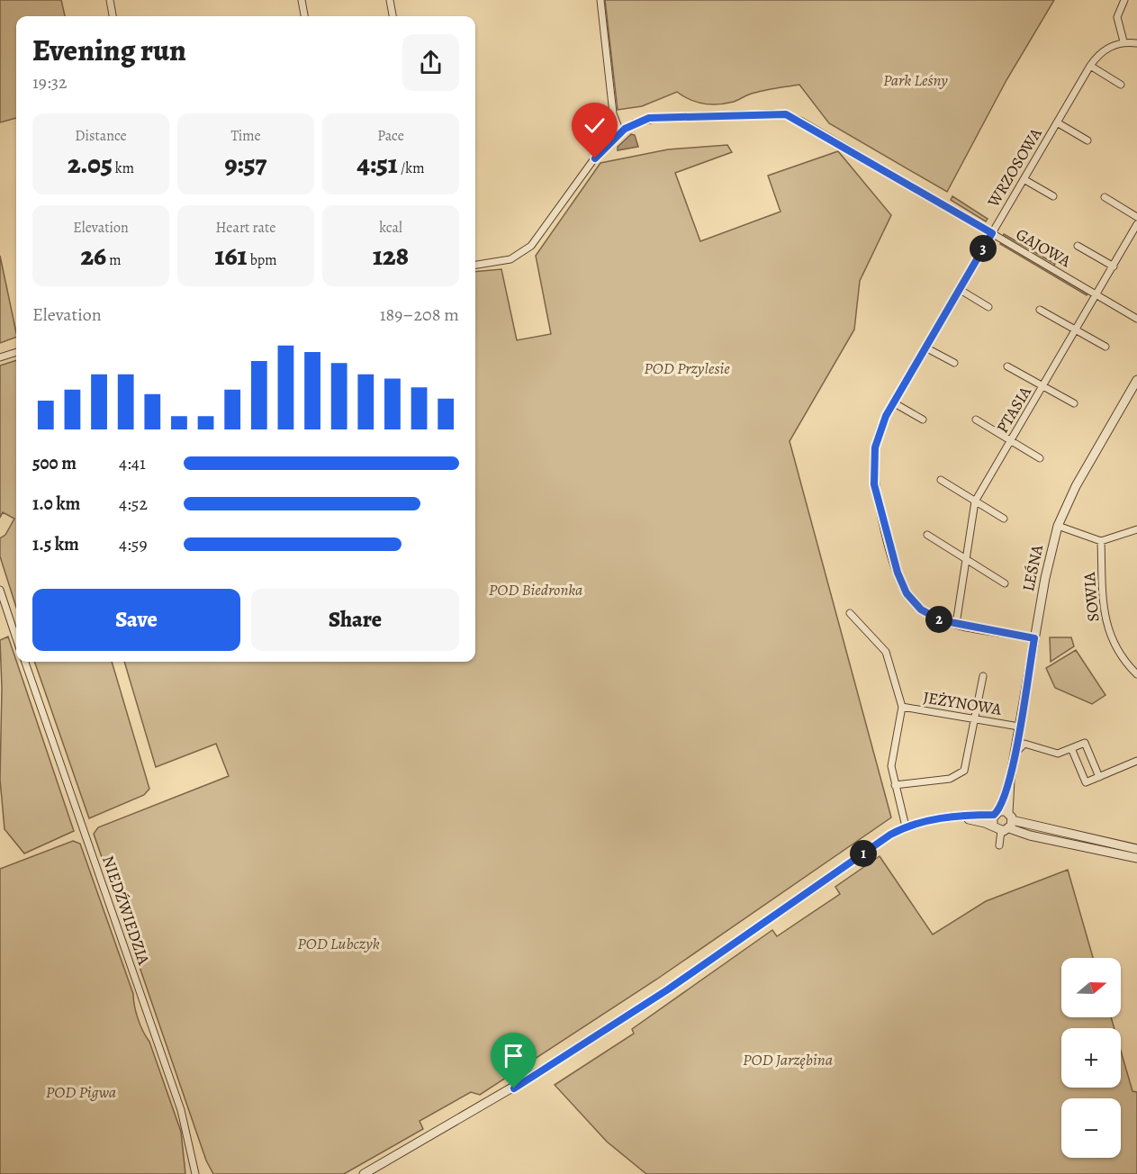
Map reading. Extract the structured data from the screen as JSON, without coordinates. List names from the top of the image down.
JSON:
{
  "streets": {
    "street": [
      "WRZOSOWA",
      "GAJOWA",
      "PTASIA",
      "LEŚNA",
      "SOWIA",
      "JEŻYNOWA",
      "NIEDŹWIEDZIA"
    ]
  },
  "crossings": [
    ["WRZOSOWA", "GAJOWA"],
    ["WRZOSOWA", "PTASIA"],
    ["WRZOSOWA", "LEŚNA"],
    ["GAJOWA", "PTASIA"],
    ["LEŚNA", "JEŻYNOWA"]
  ],
  "parks": [
    "Park Leśny",
    "POD Przylesie",
    "POD Biedronka",
    "POD Lubczyk",
    "POD Jarzębina",
    "POD Pigwa"
  ],
  "north": "right",
  "page": {
    "heading": ["Evening run", "19:32"],
    "stats": [
      ["Distance", "2.05 km"],
      ["Time", "9:57"],
      ["Pace", "4:51 /km"],
      ["Elevation", "26 m"],
      ["Heart rate", "161 bpm"],
      ["kcal", "128"]
    ],
    "pins": ["3", "2", "1"],
    "chart": ["Elevation", "189–208 m"],
    "list": [
      {
        "name": "500 m",
        "note": "4:41"
      },
      {
        "name": "1.0 km",
        "note": "4:52"
      },
      {
        "name": "1.5 km",
        "note": "4:59"
      }
    ],
    "buttons": ["Save", "Share"],
    "map_buttons": ["+", "−"]
  }
}
